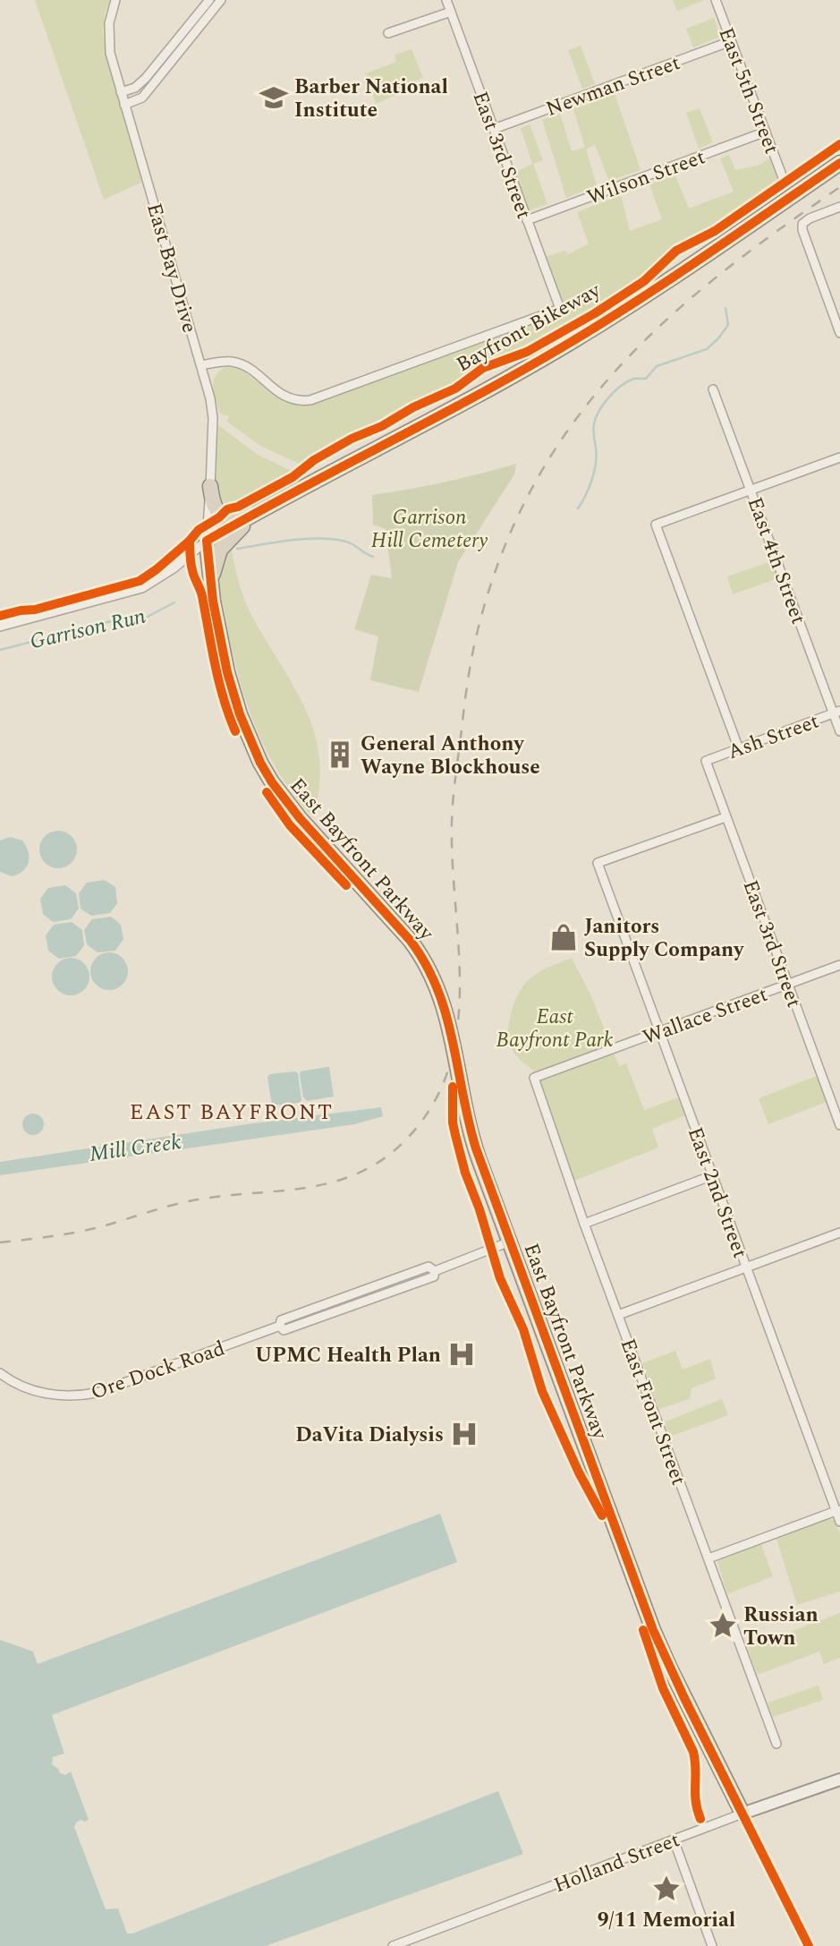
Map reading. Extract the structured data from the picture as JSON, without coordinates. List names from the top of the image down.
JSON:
{
  "streets": {
    "highway": ["East Bayfront Parkway"],
    "street": [
      "Newman Street",
      "East 5th Street",
      "East 3rd Street",
      "Wilson Street",
      "East Bay Drive",
      "East 4th Street",
      "Ash Street",
      "Wallace Street",
      "East 2nd Street",
      "Ore Dock Road",
      "East Front Street",
      "Holland Street"
    ],
    "cycle path": ["Bayfront Bikeway"]
  },
  "crossings": [
    ["Newman Street", "East 5th Street"],
    ["Newman Street", "East 3rd Street"],
    ["East 5th Street", "Wilson Street"],
    ["East 3rd Street", "Wilson Street"],
    ["East 3rd Street", "East Bay Drive"],
    ["East 3rd Street", "Ash Street"],
    ["East 3rd Street", "Wallace Street"],
    ["East 3rd Street", "East 2nd Street"],
    ["East Bay Drive", "East Bayfront Parkway"],
    ["East 4th Street", "Ash Street"],
    ["East Bayfront Parkway", "Ore Dock Road"],
    ["East Bayfront Parkway", "Holland Street"],
    ["Wallace Street", "East 2nd Street"],
    ["Wallace Street", "East Front Street"]
  ],
  "districts": ["EAST BAYFRONT"],
  "water": ["Garrison Run", "Mill Creek"],
  "parks": ["Garrison Hill Cemetery", "East Bayfront Park"],
  "places": {
    "school or university": ["Barber National Institute"],
    "building": ["General Anthony Wayne Blockhouse"],
    "shop": ["Janitors Supply Company"],
    "hospital": ["UPMC Health Plan", "DaVita Dialysis"],
    "place": ["Russian Town", "9/11 Memorial"]
  }
}
